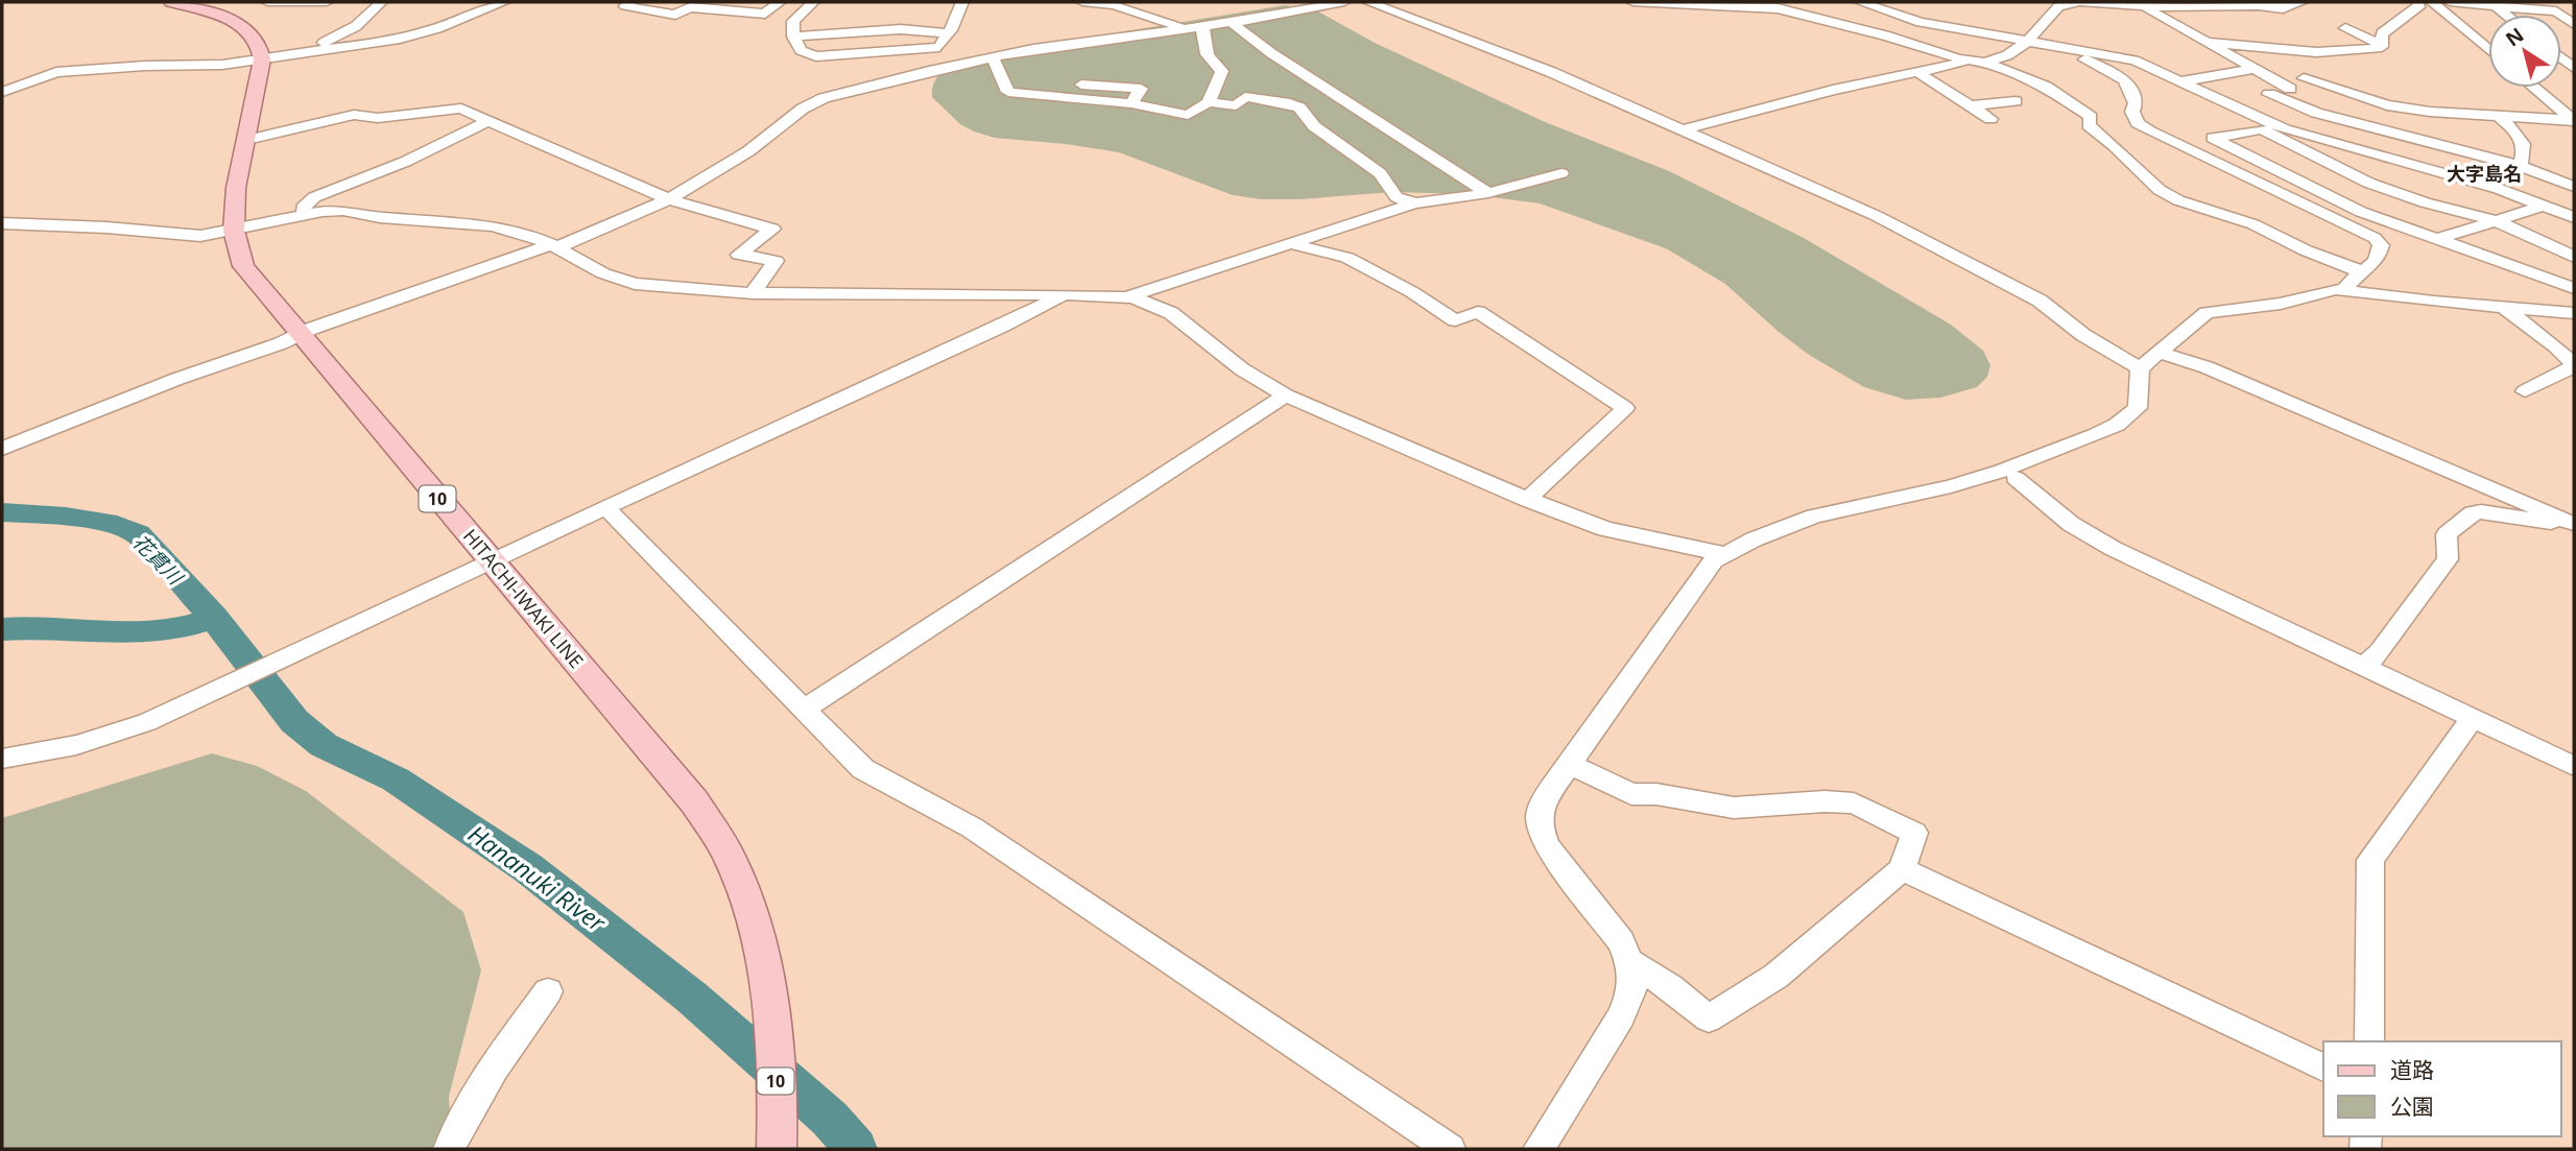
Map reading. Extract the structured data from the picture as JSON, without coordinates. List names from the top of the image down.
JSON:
{
  "streets": {
    "main road": ["10", "HITACHI-IWAKI LINE"]
  },
  "districts": ["大字島名"],
  "water": ["花貫川", "Hananuki River"],
  "legend": ["道路", "公園"],
  "north": "top left"
}
